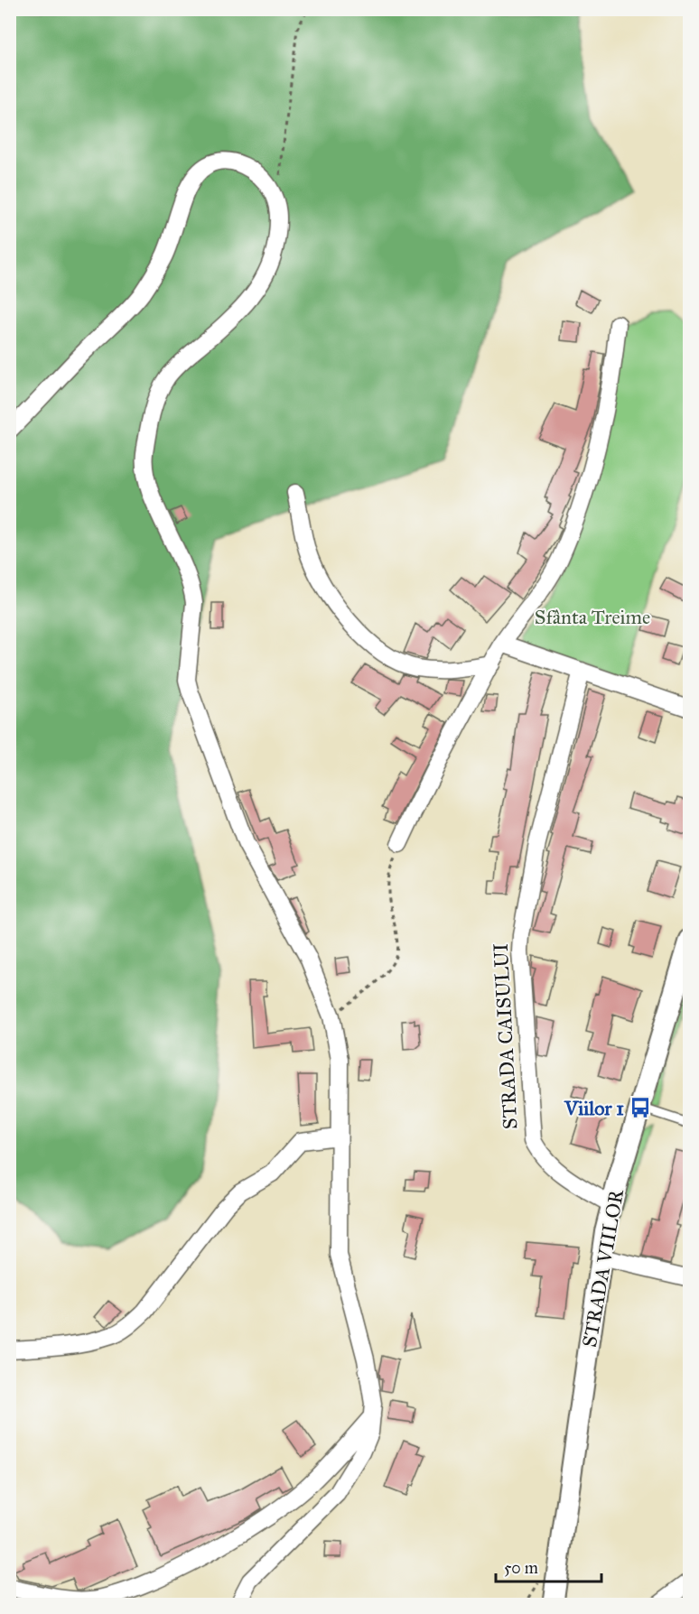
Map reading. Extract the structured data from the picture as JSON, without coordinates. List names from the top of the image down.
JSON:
{
  "streets": {
    "street": ["STRADA CAISULUI", "STRADA VIILOR"]
  },
  "crossings": [
    ["STRADA CAISULUI", "STRADA VIILOR"]
  ],
  "parks": ["Sfânta Treime"],
  "places": {
    "bus stop": ["Viilor 1"]
  },
  "scale_bar": "50 m"
}
